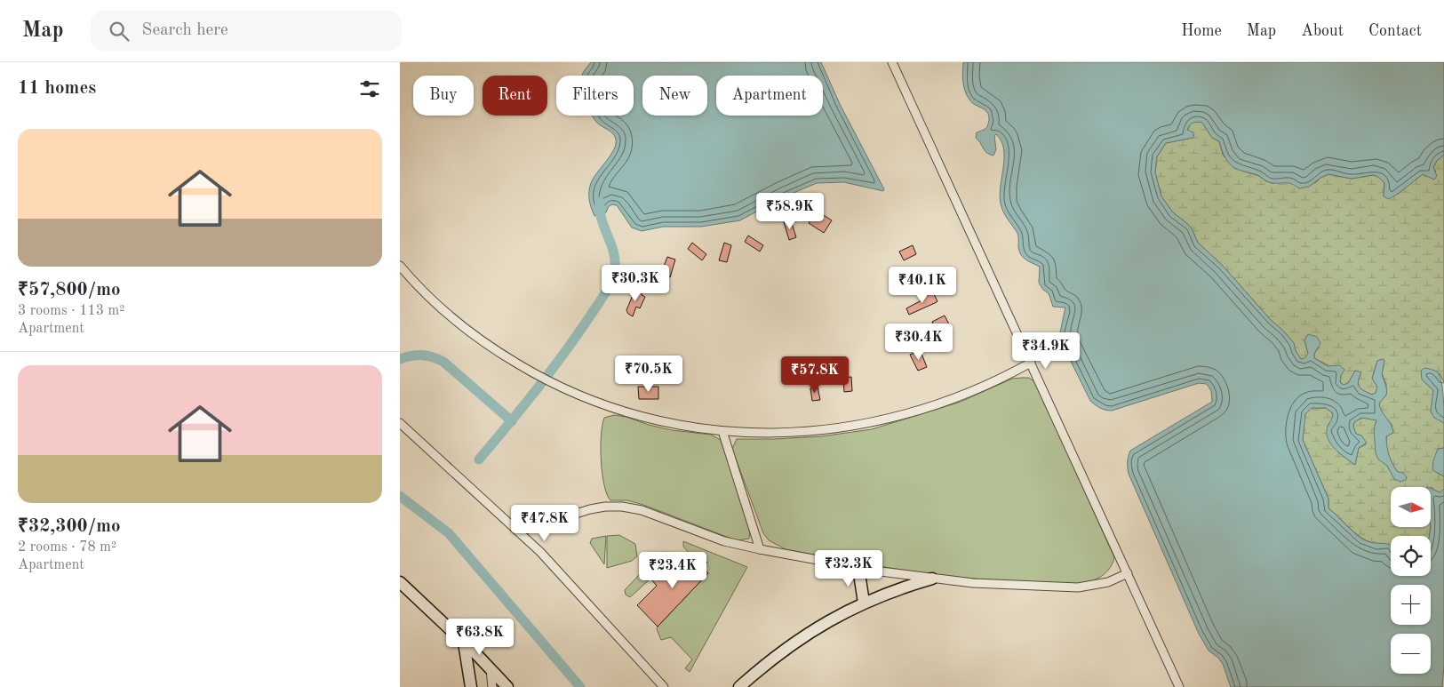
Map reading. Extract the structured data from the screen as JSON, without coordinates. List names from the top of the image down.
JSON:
{
  "north": "right",
  "page": {
    "header": "Map",
    "search": "Search here",
    "nav": [
      "Home",
      "Map",
      "About",
      "Contact"
    ],
    "heading": "11 homes",
    "chip": [
      "Buy",
      "Rent",
      "Filters",
      "New",
      "Apartment"
    ],
    "list": [
      {
        "name": "₹57,800/mo",
        "note": "3 rooms · 113 m² · Apartment"
      },
      {
        "name": "₹32,300/mo",
        "note": "2 rooms · 78 m² · Apartment"
      }
    ],
    "price": [
      "₹58.9K",
      "₹30.3K",
      "₹40.1K",
      "₹30.4K",
      "₹34.9K",
      "₹70.5K",
      "₹57.8K",
      "₹47.8K",
      "₹32.3K",
      "₹23.4K",
      "₹63.8K"
    ],
    "map_buttons": ["+", "−"]
  }
}
